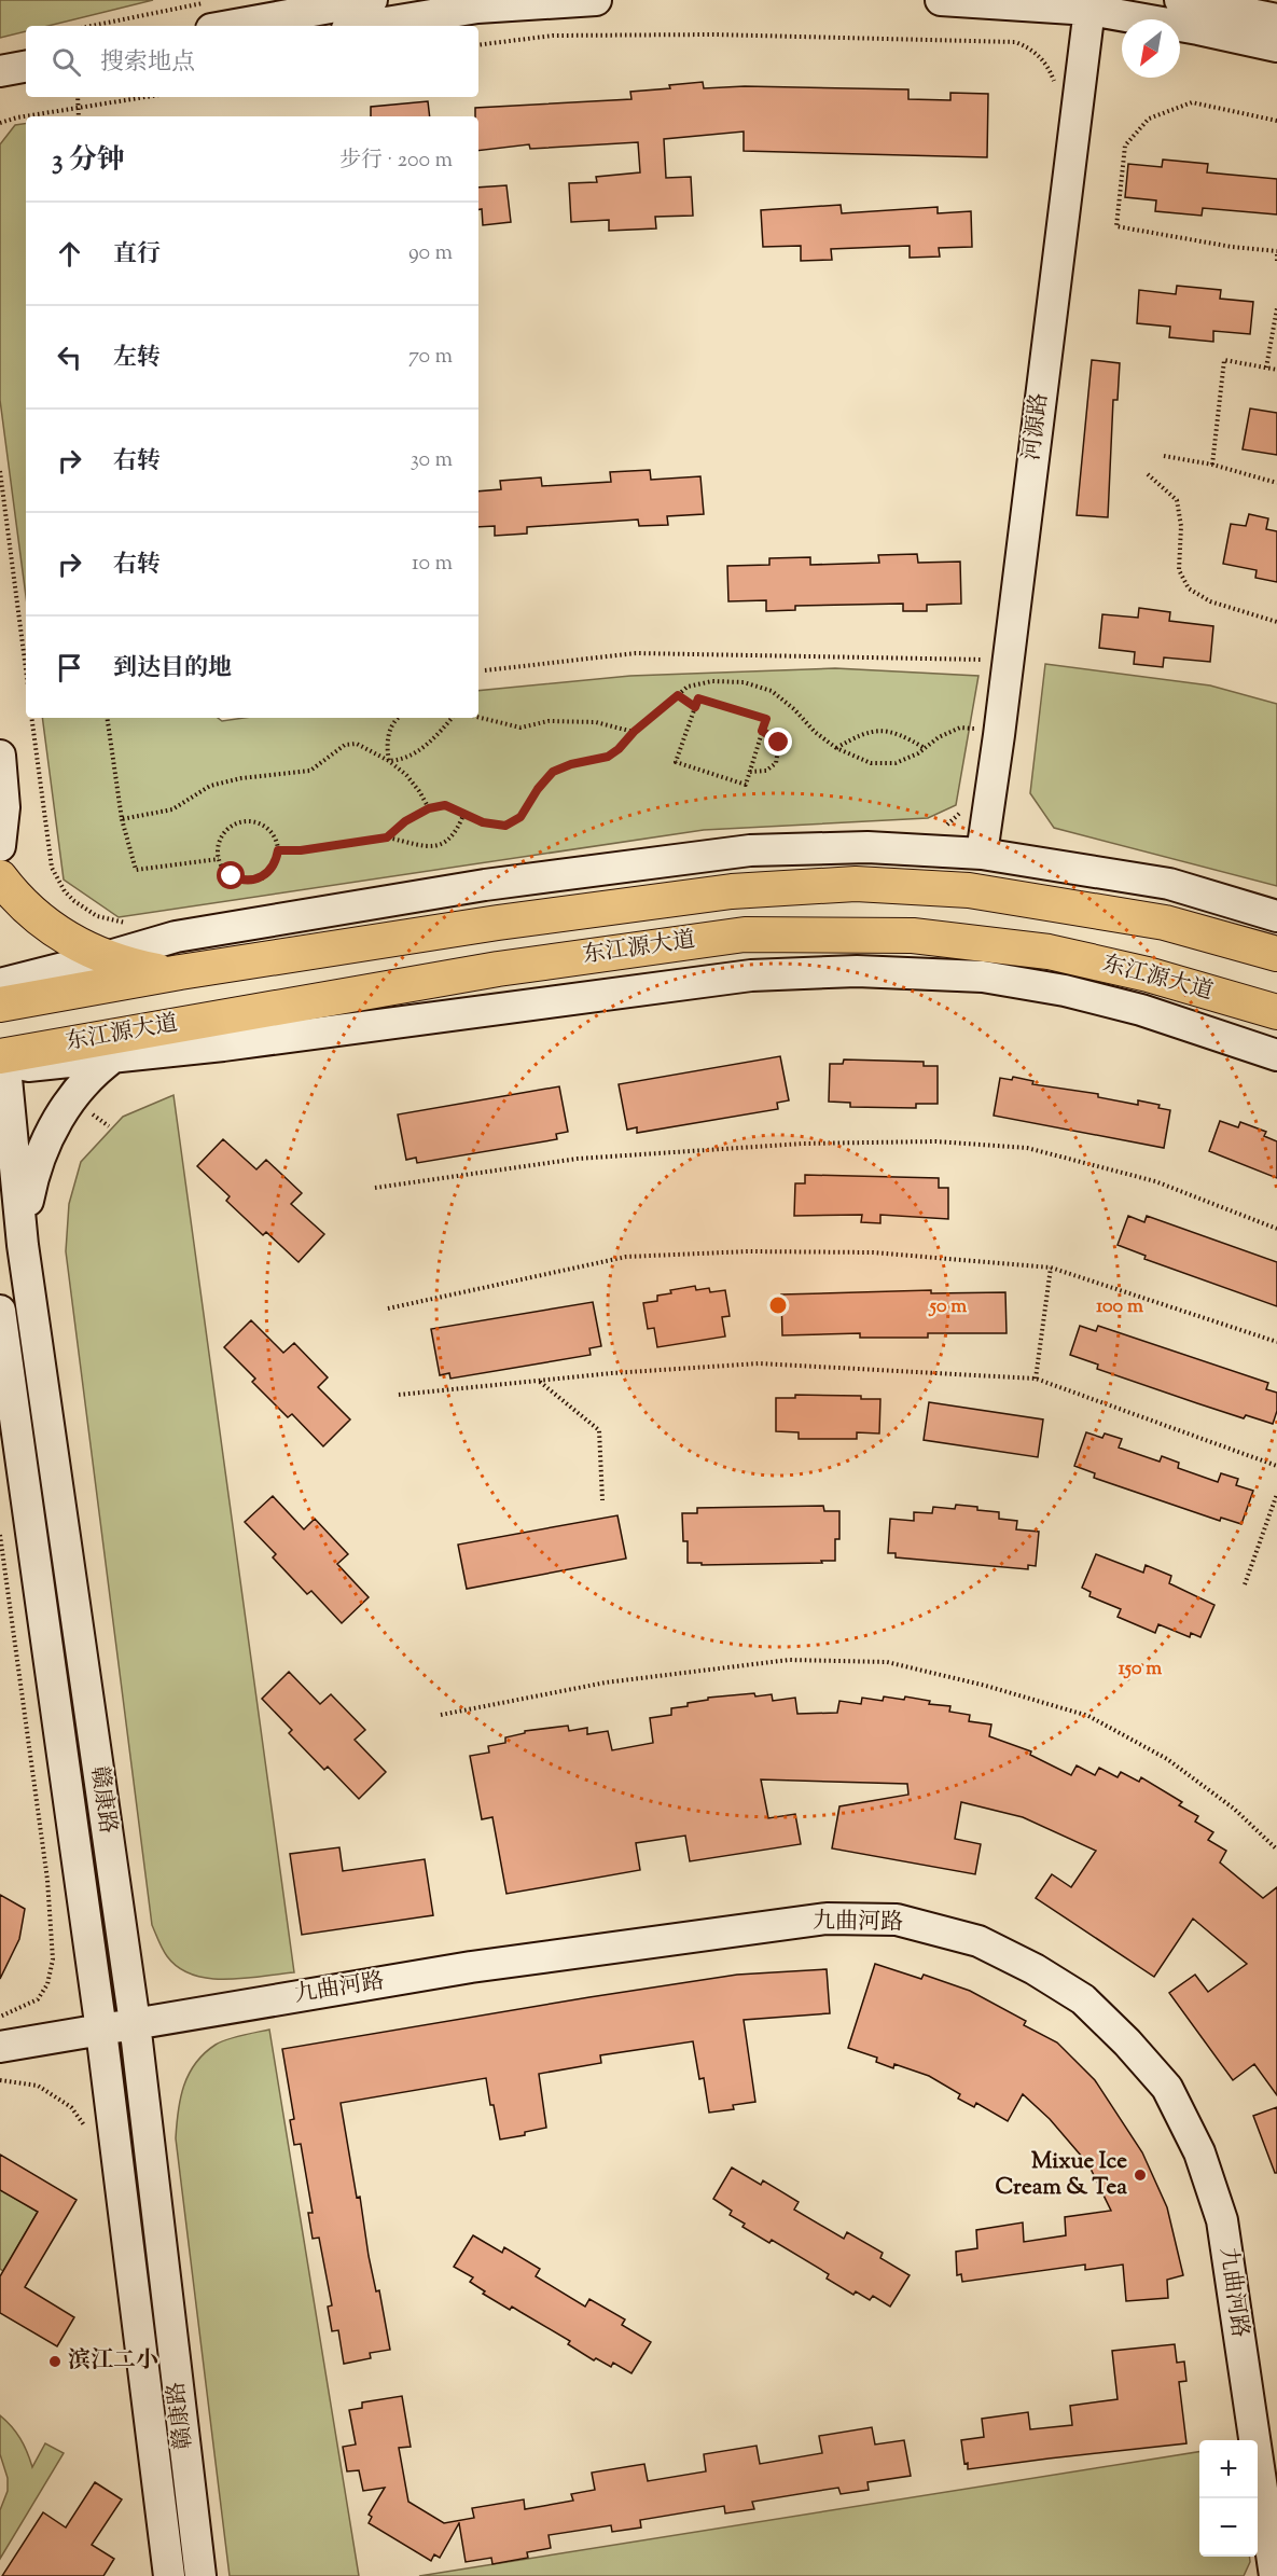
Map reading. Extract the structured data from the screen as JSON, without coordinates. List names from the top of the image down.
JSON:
{
  "streets": {
    "main road": ["东江源大道"],
    "street": ["河源路", "赣康路", "九曲河路"]
  },
  "crossings": [
    ["东江源大道", "赣康路"],
    ["赣康路", "九曲河路"]
  ],
  "places": ["Mixue Ice Cream & Tea", "滨江二小"],
  "north": "bottom left",
  "page": {
    "search": "搜索地点",
    "heading": ["3 分钟", "步行 · 200 m"],
    "list": [
      ["直行", "90 m"],
      ["左转", "70 m"],
      ["右转", "30 m"],
      ["右转", "10 m"],
      "到达目的地"
    ],
    "map_buttons": ["+", "−"]
  },
  "rings": ["50 m", "100 m", "150 m"]
}
